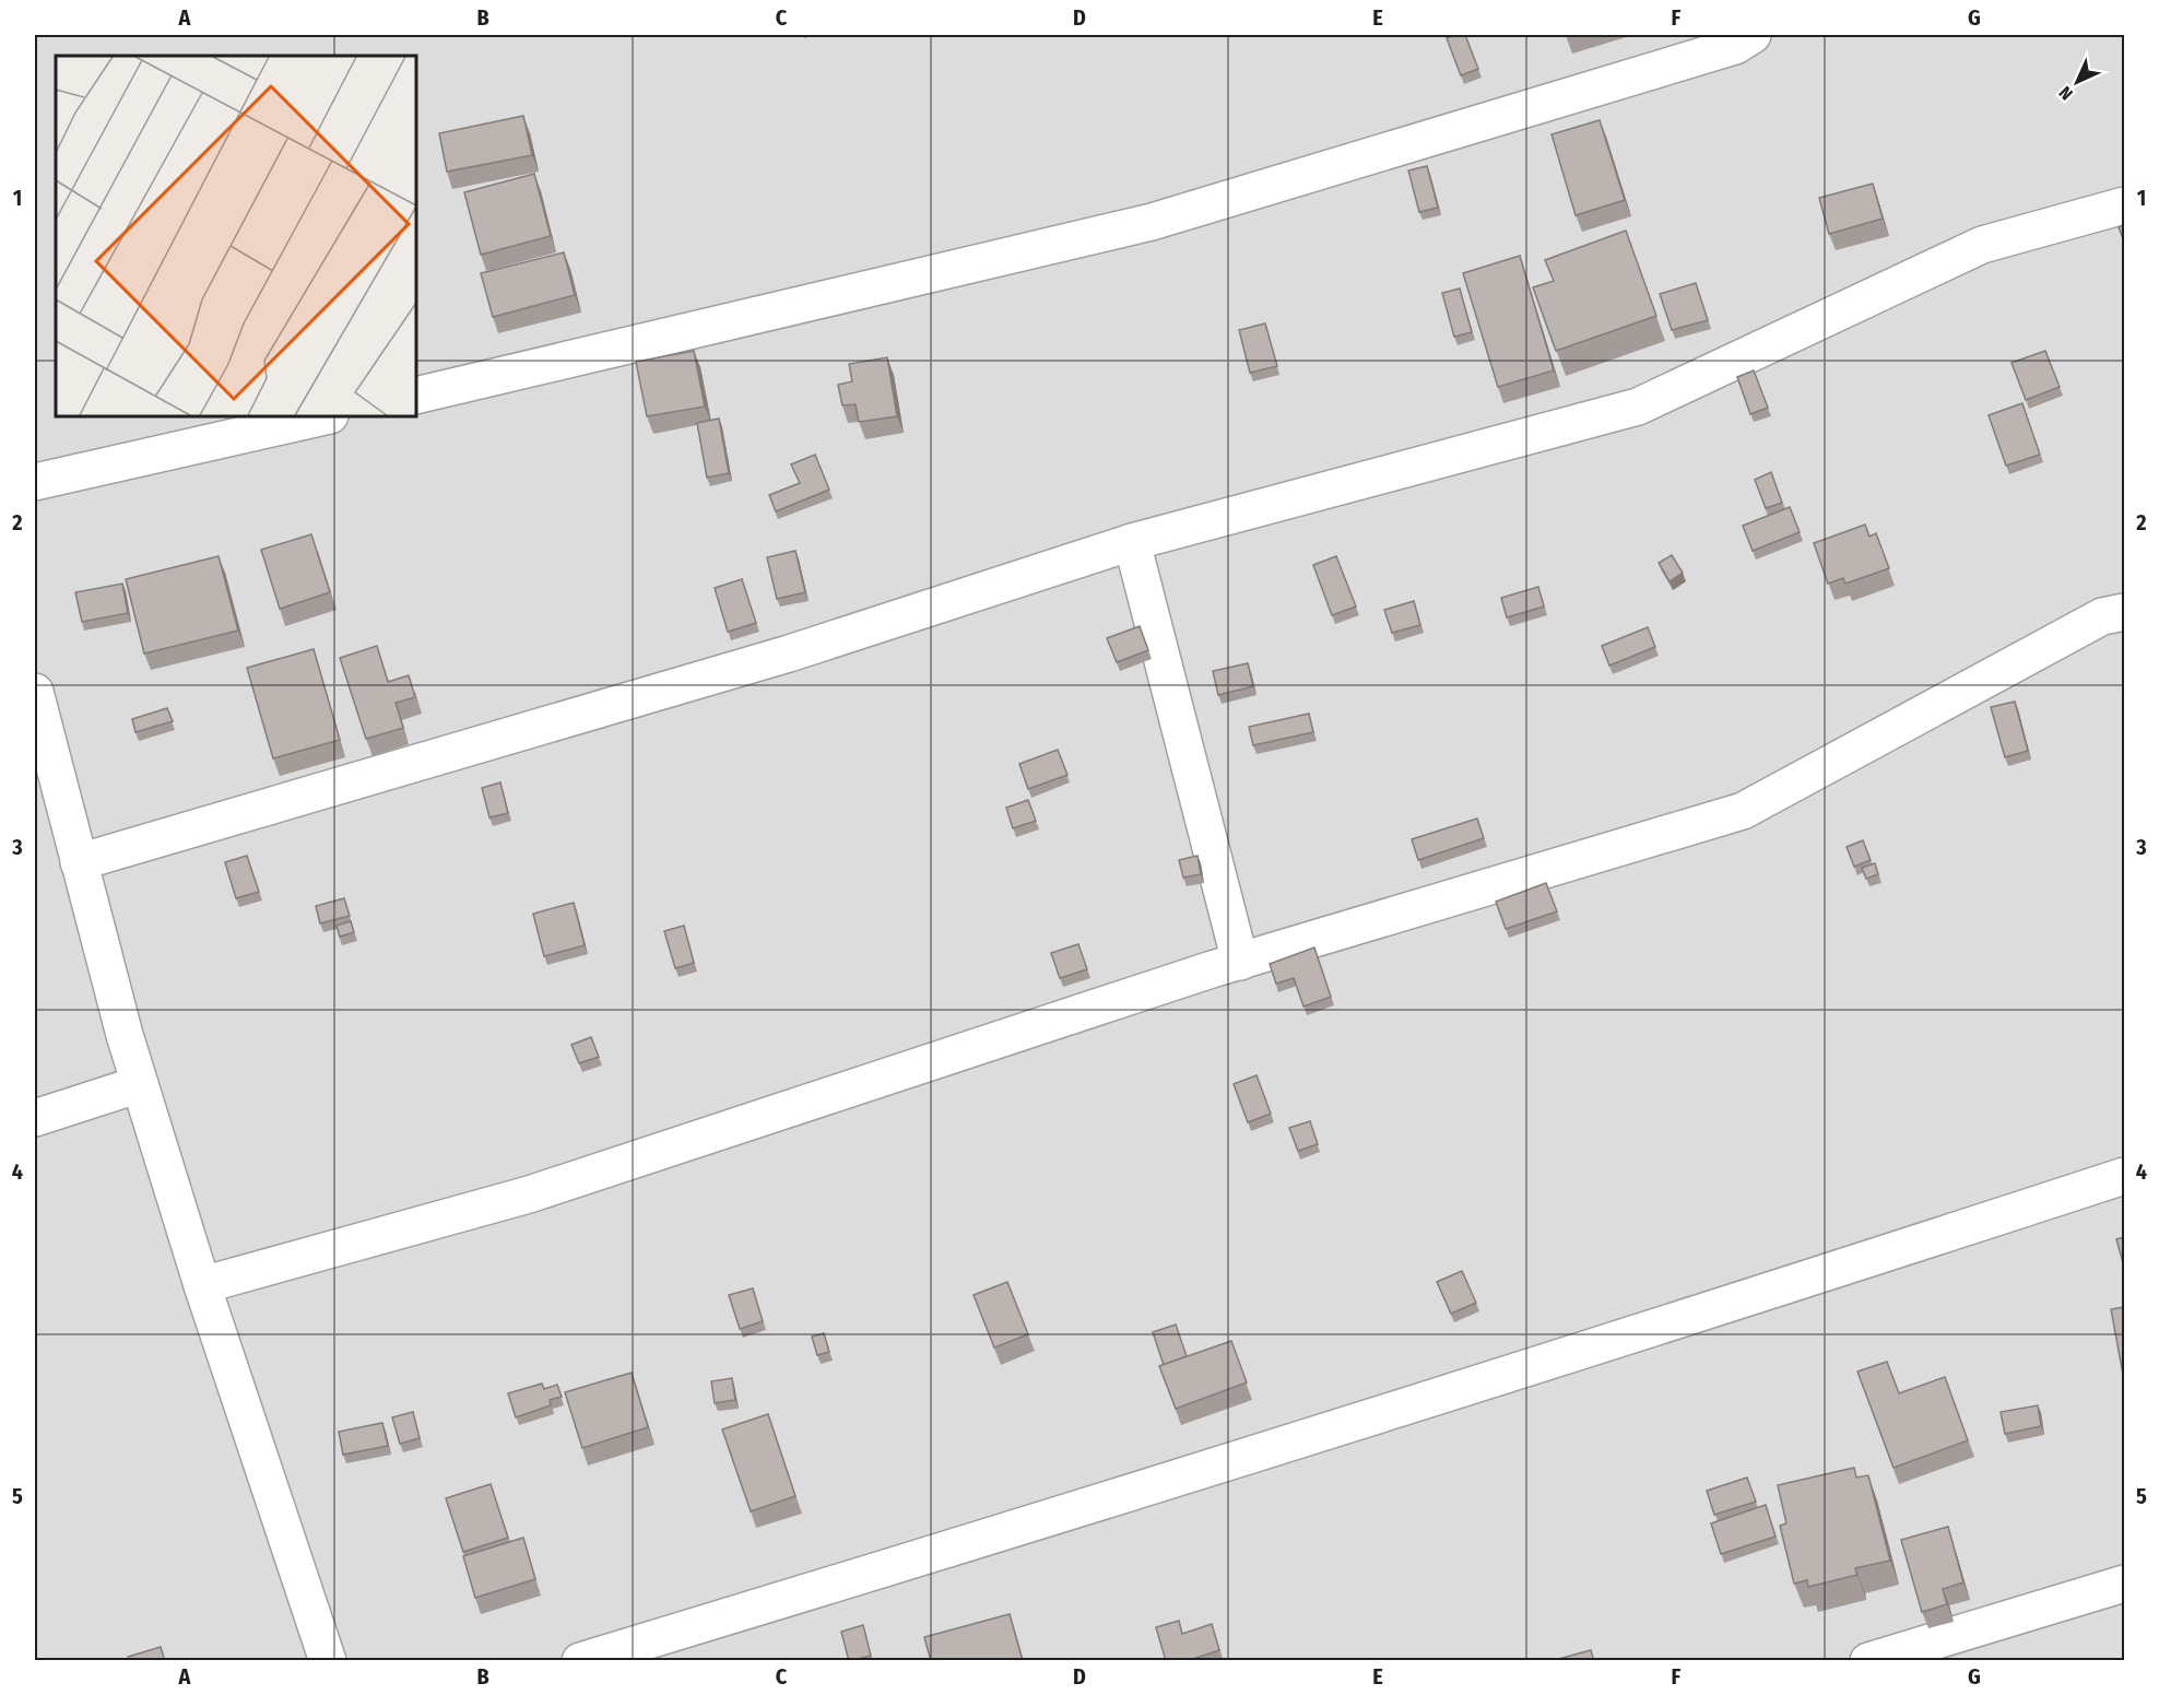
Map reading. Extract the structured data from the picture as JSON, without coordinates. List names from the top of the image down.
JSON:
{
  "north": "bottom left",
  "grid": {
    "columns": [
      "A",
      "B",
      "C",
      "D",
      "E",
      "F",
      "G"
    ],
    "rows": [
      "1",
      "2",
      "3",
      "4",
      "5"
    ]
  }
}
